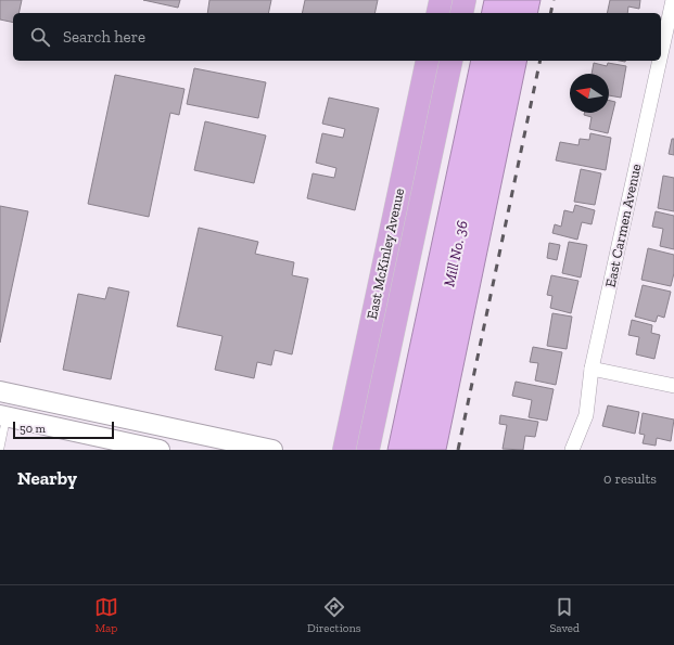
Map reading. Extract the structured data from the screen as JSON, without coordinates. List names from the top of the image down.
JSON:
{
  "streets": {
    "main road": ["East McKinley Avenue"],
    "street": ["East Carmen Avenue"]
  },
  "water": ["Mill No. 36"],
  "scale_bar": "50 m",
  "north": "left",
  "page": {
    "search": "Search here",
    "scale": "50 m",
    "heading": ["Nearby", "0 results"],
    "nav": ["Map", "Directions", "Saved"]
  }
}
